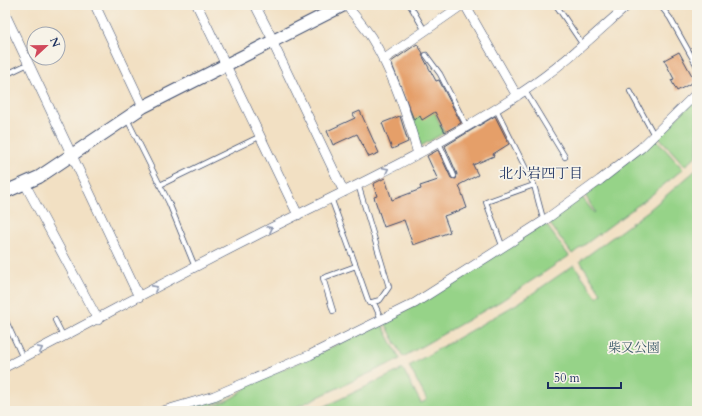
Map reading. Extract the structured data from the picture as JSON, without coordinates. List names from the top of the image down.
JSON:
{
  "districts": ["北小岩四丁目"],
  "parks": ["柴又公園"],
  "scale_bar": "50 m",
  "north": "right"
}
